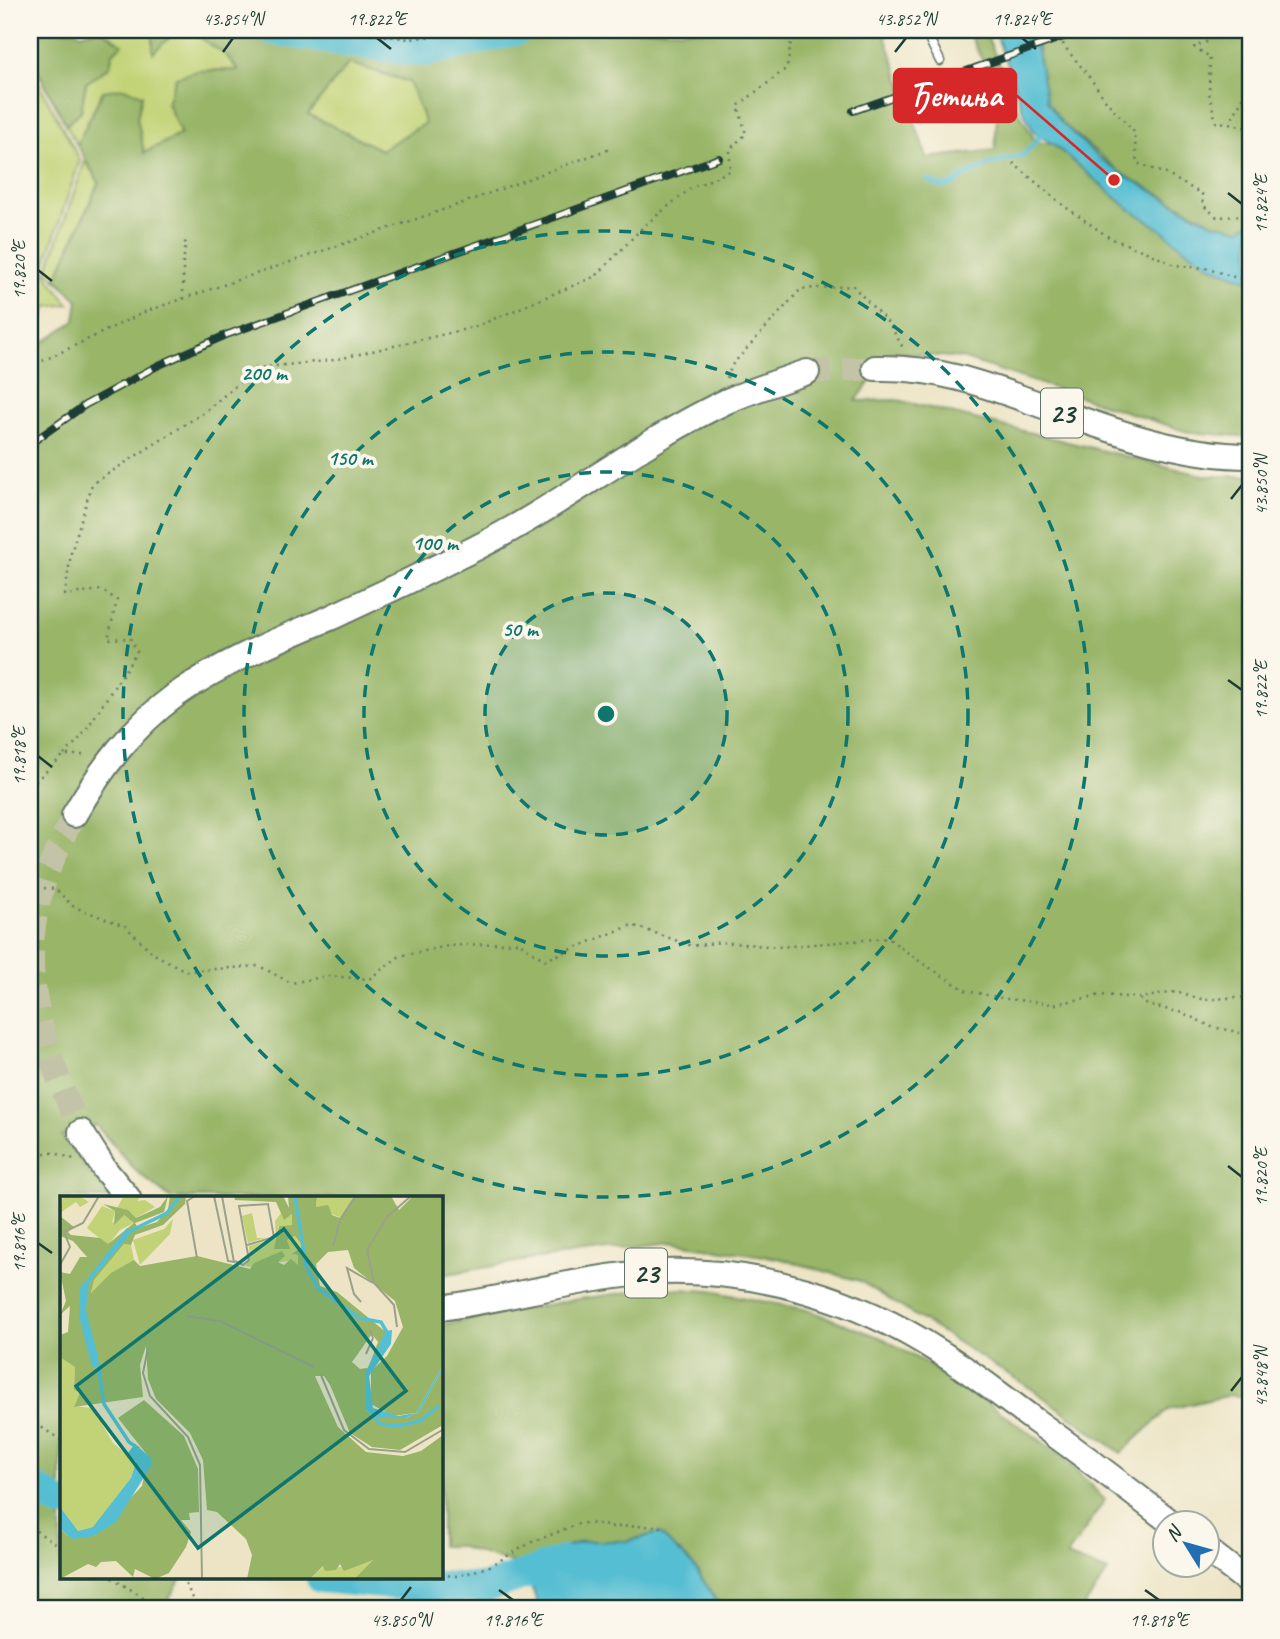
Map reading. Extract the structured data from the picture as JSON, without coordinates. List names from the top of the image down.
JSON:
{
  "streets": {
    "main road": ["23"]
  },
  "places": ["Ђетиња"],
  "north": "top left",
  "coordinates": [
    "43.854°N",
    "19.822°E",
    "43.852°N",
    "19.824°E",
    "19.820°E",
    "43.850°N",
    "19.818°E",
    "19.816°E",
    "43.848°N"
  ],
  "rings": [
    "200 m",
    "150 m",
    "100 m",
    "50 m"
  ]
}
